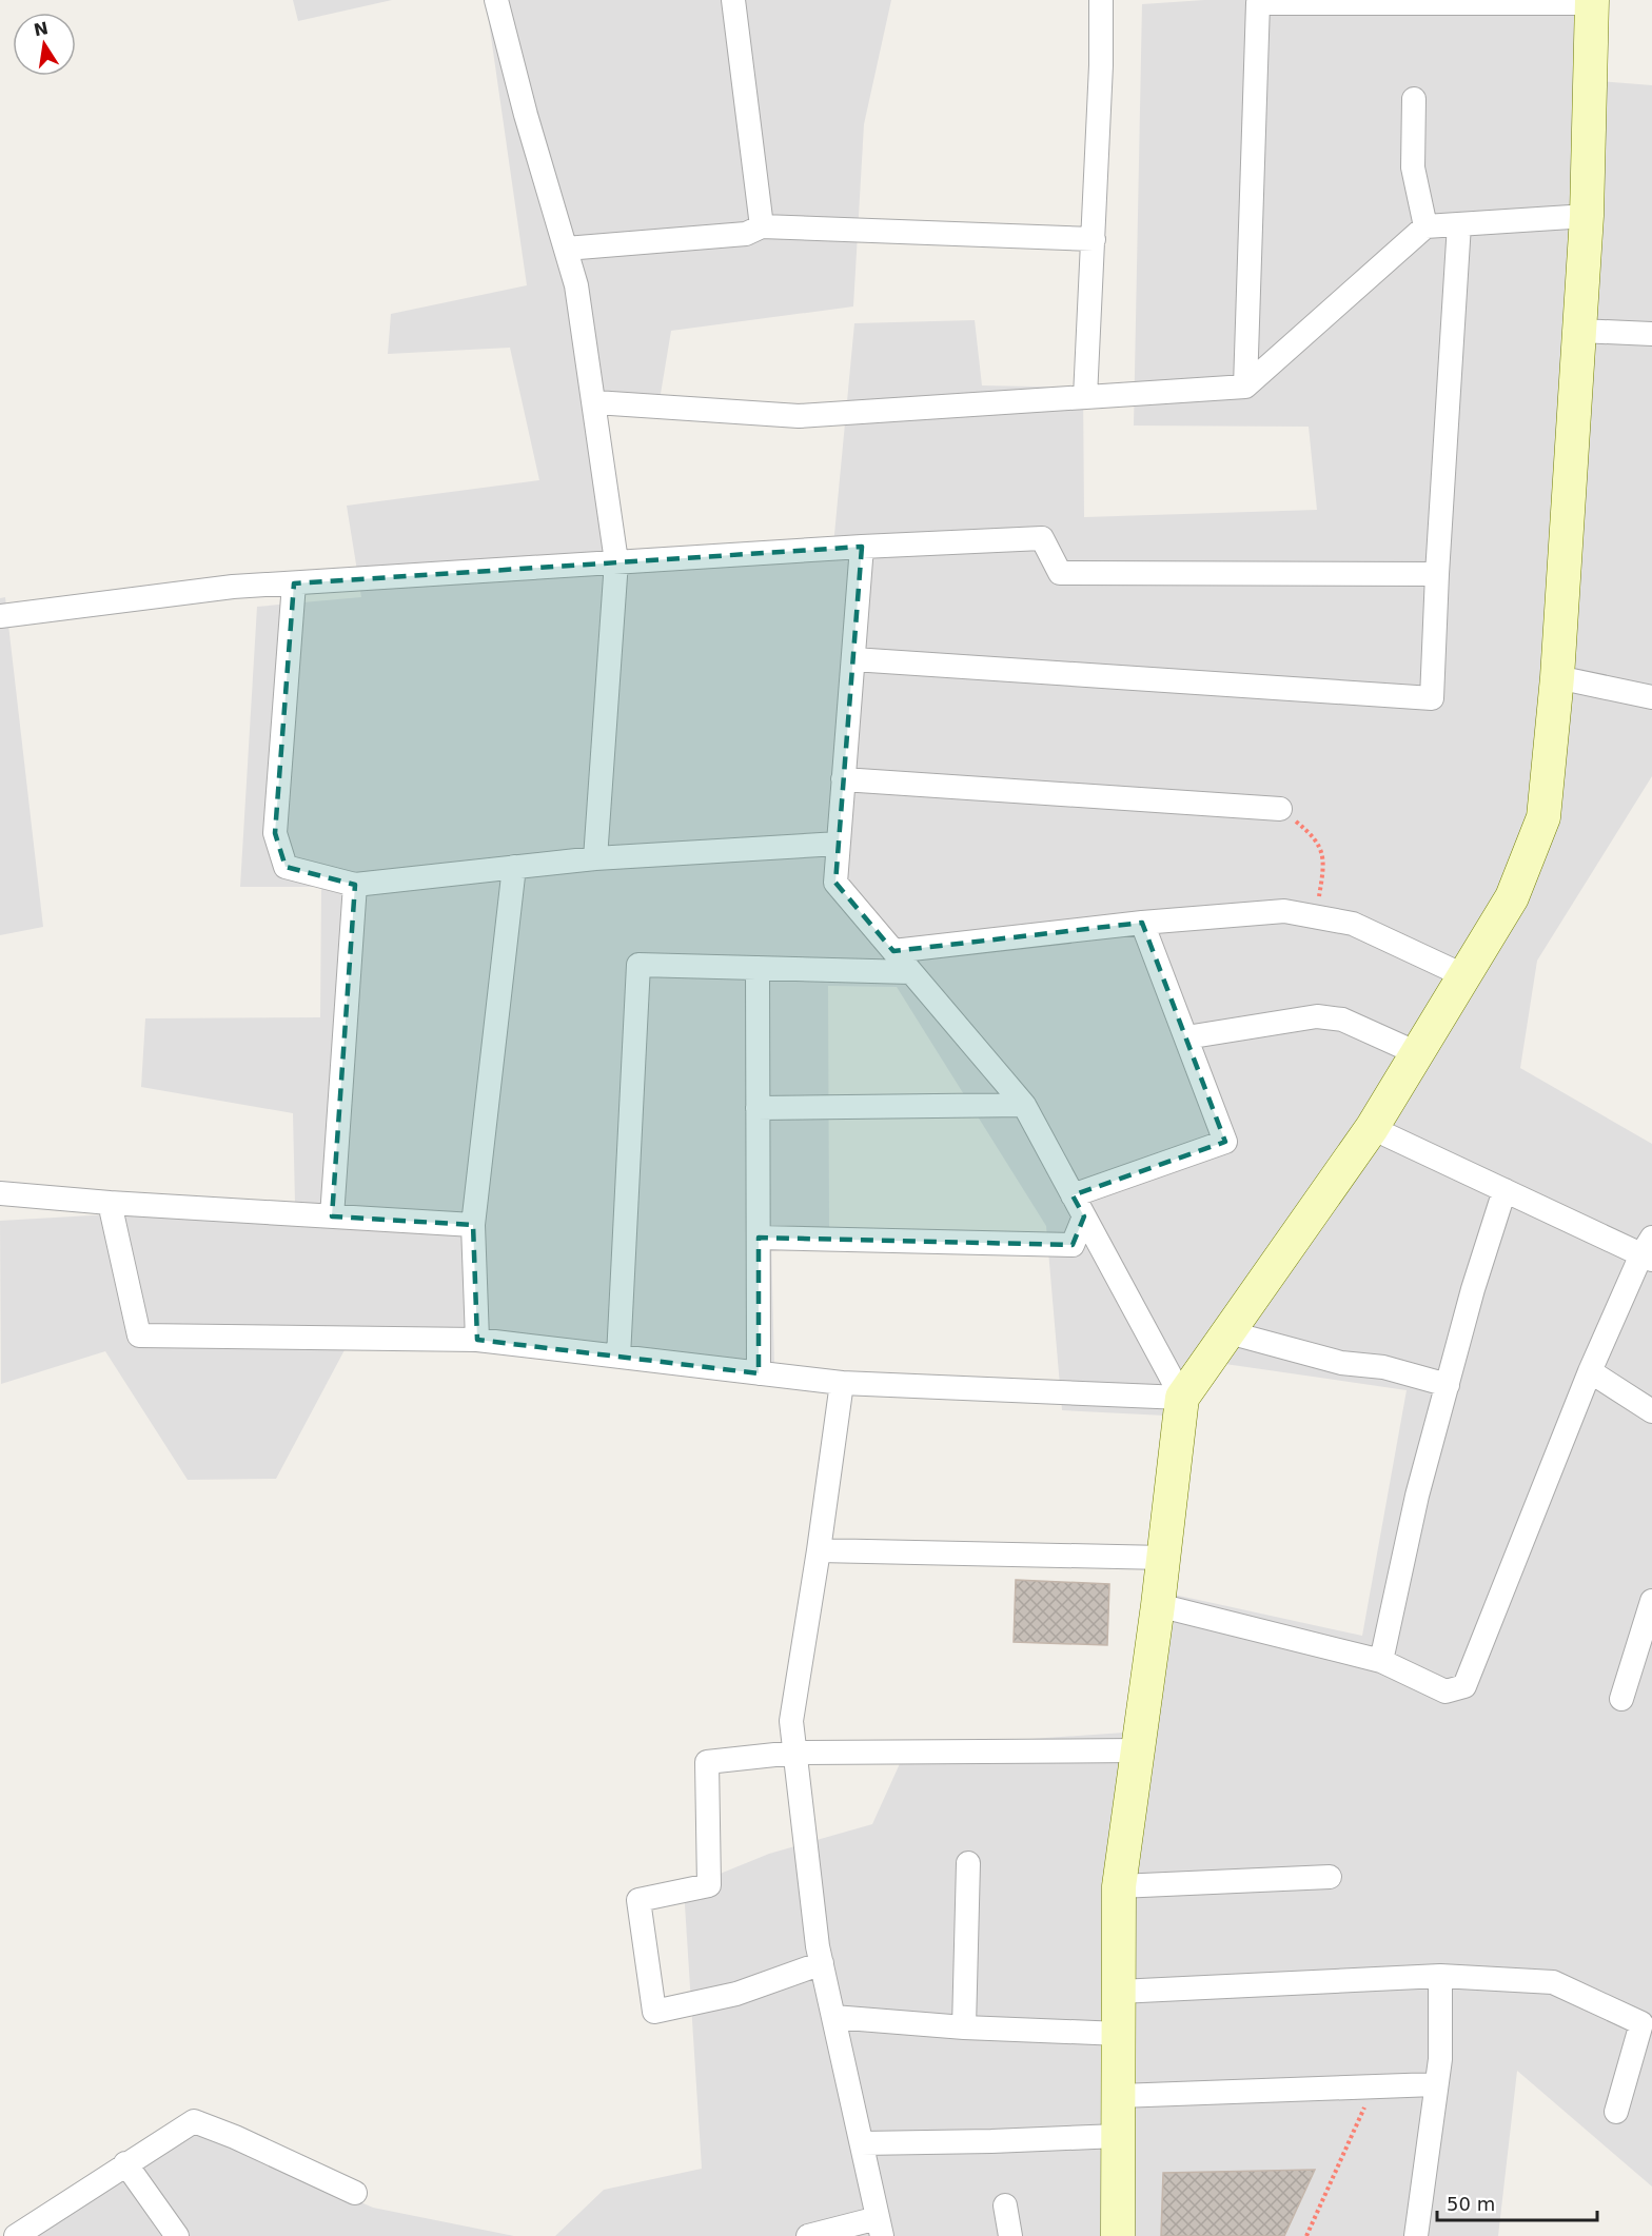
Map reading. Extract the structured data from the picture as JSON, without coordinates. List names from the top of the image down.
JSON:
{
  "scale_bar": "50 m",
  "north": "top"
}
